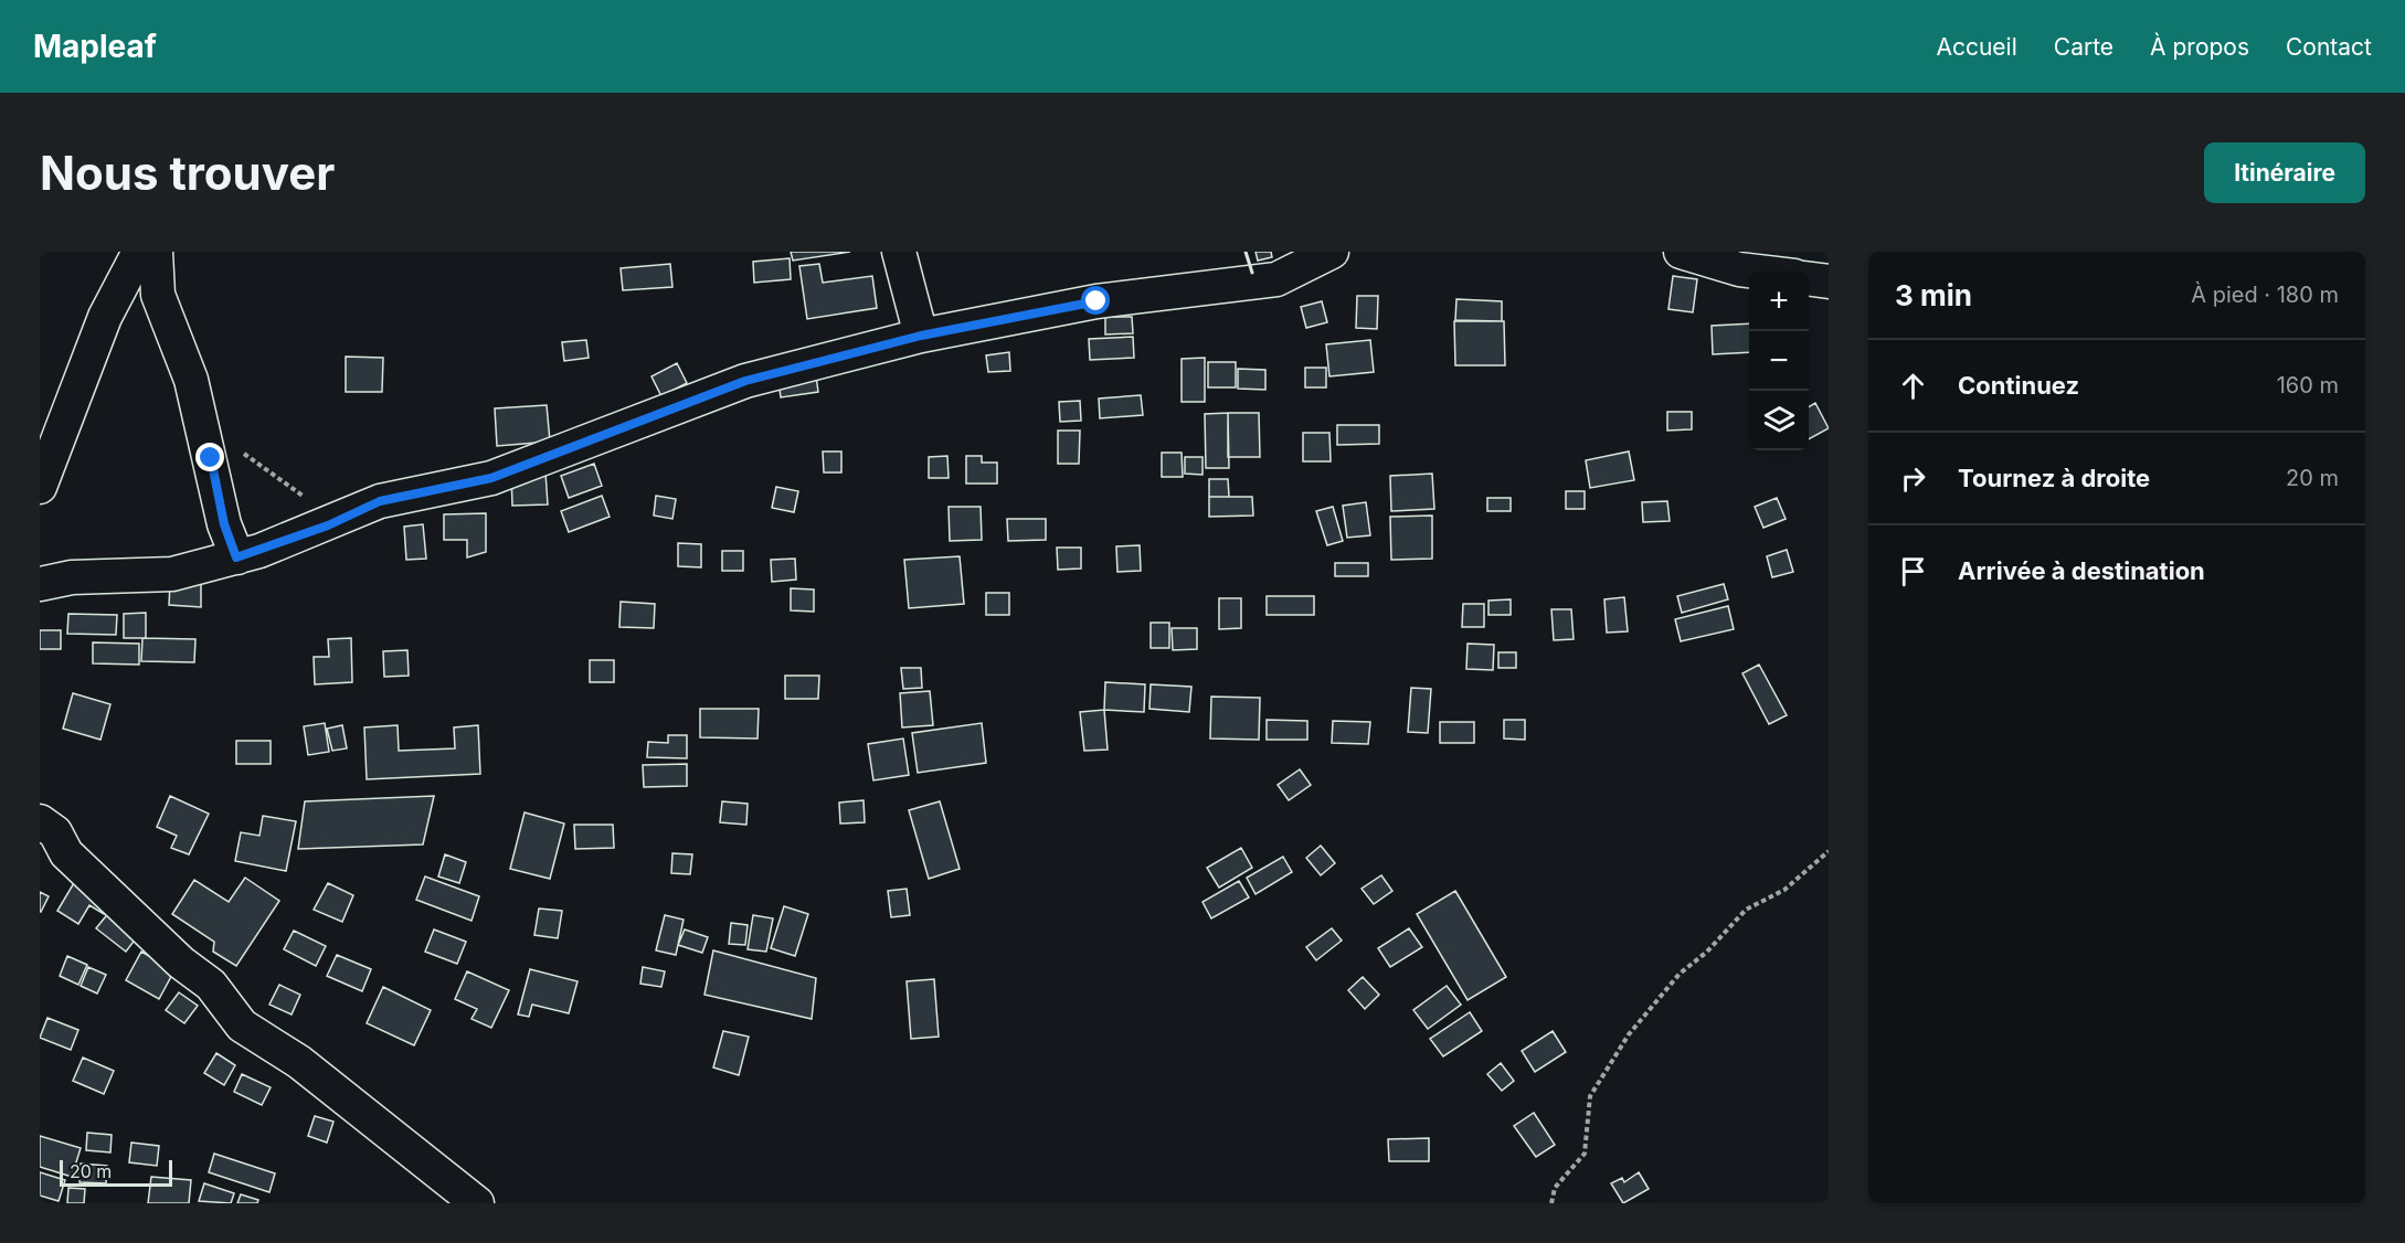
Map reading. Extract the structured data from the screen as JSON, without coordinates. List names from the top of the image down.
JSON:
{
  "scale_bar": "20 m",
  "page": {
    "header": "Mapleaf",
    "nav": [
      "Accueil",
      "Carte",
      "À propos",
      "Contact"
    ],
    "buttons": "Itinéraire",
    "title": "Nous trouver",
    "heading": ["3 min", "À pied · 180 m"],
    "map_buttons": ["+", "−"],
    "list": [
      ["Continuez", "160 m"],
      ["Tournez à droite", "20 m"],
      "Arrivée à destination"
    ],
    "scale": "20 m"
  }
}
